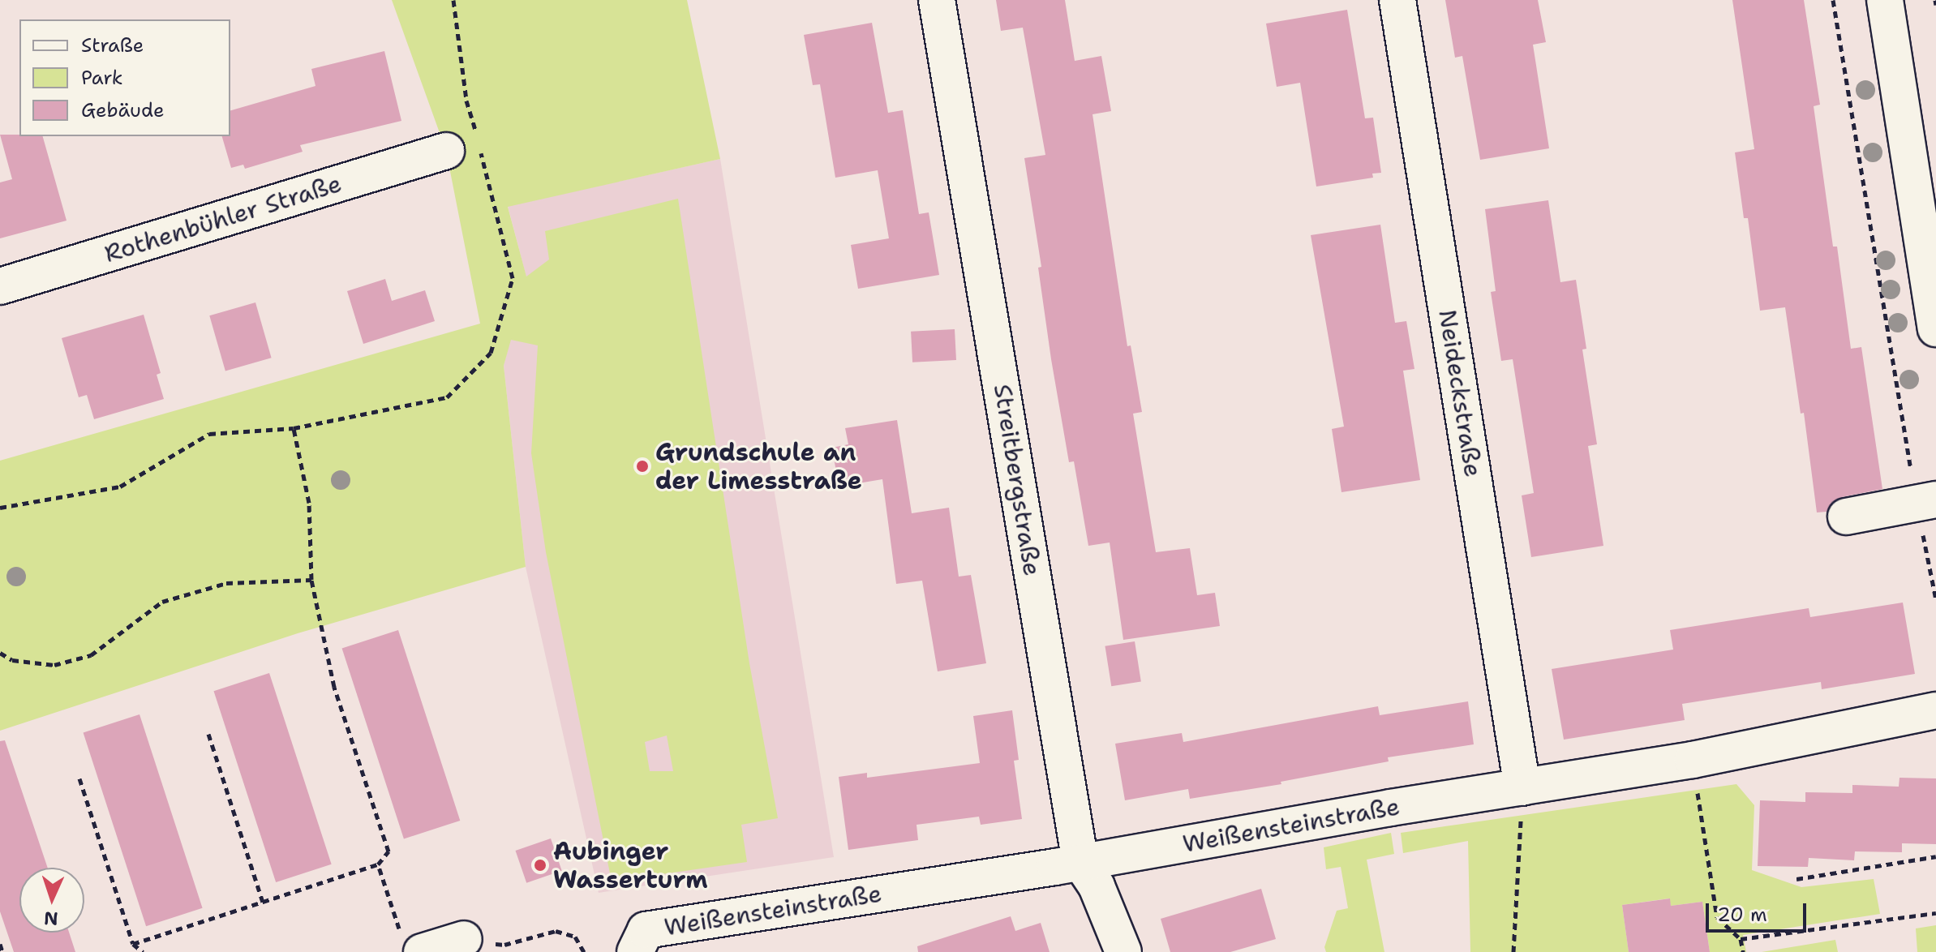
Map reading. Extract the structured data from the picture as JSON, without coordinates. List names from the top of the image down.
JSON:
{
  "streets": {
    "street": [
      "Rothenbühler Straße",
      "Neideckstraße",
      "Streitbergstraße",
      "Weißensteinstraße"
    ]
  },
  "crossings": [
    ["Neideckstraße", "Weißensteinstraße"],
    ["Streitbergstraße", "Weißensteinstraße"]
  ],
  "places": ["Grundschule an der Limesstraße", "Aubinger Wasserturm"],
  "legend": ["Straße", "Park", "Gebäude"],
  "scale_bar": "20 m",
  "north": "bottom"
}
